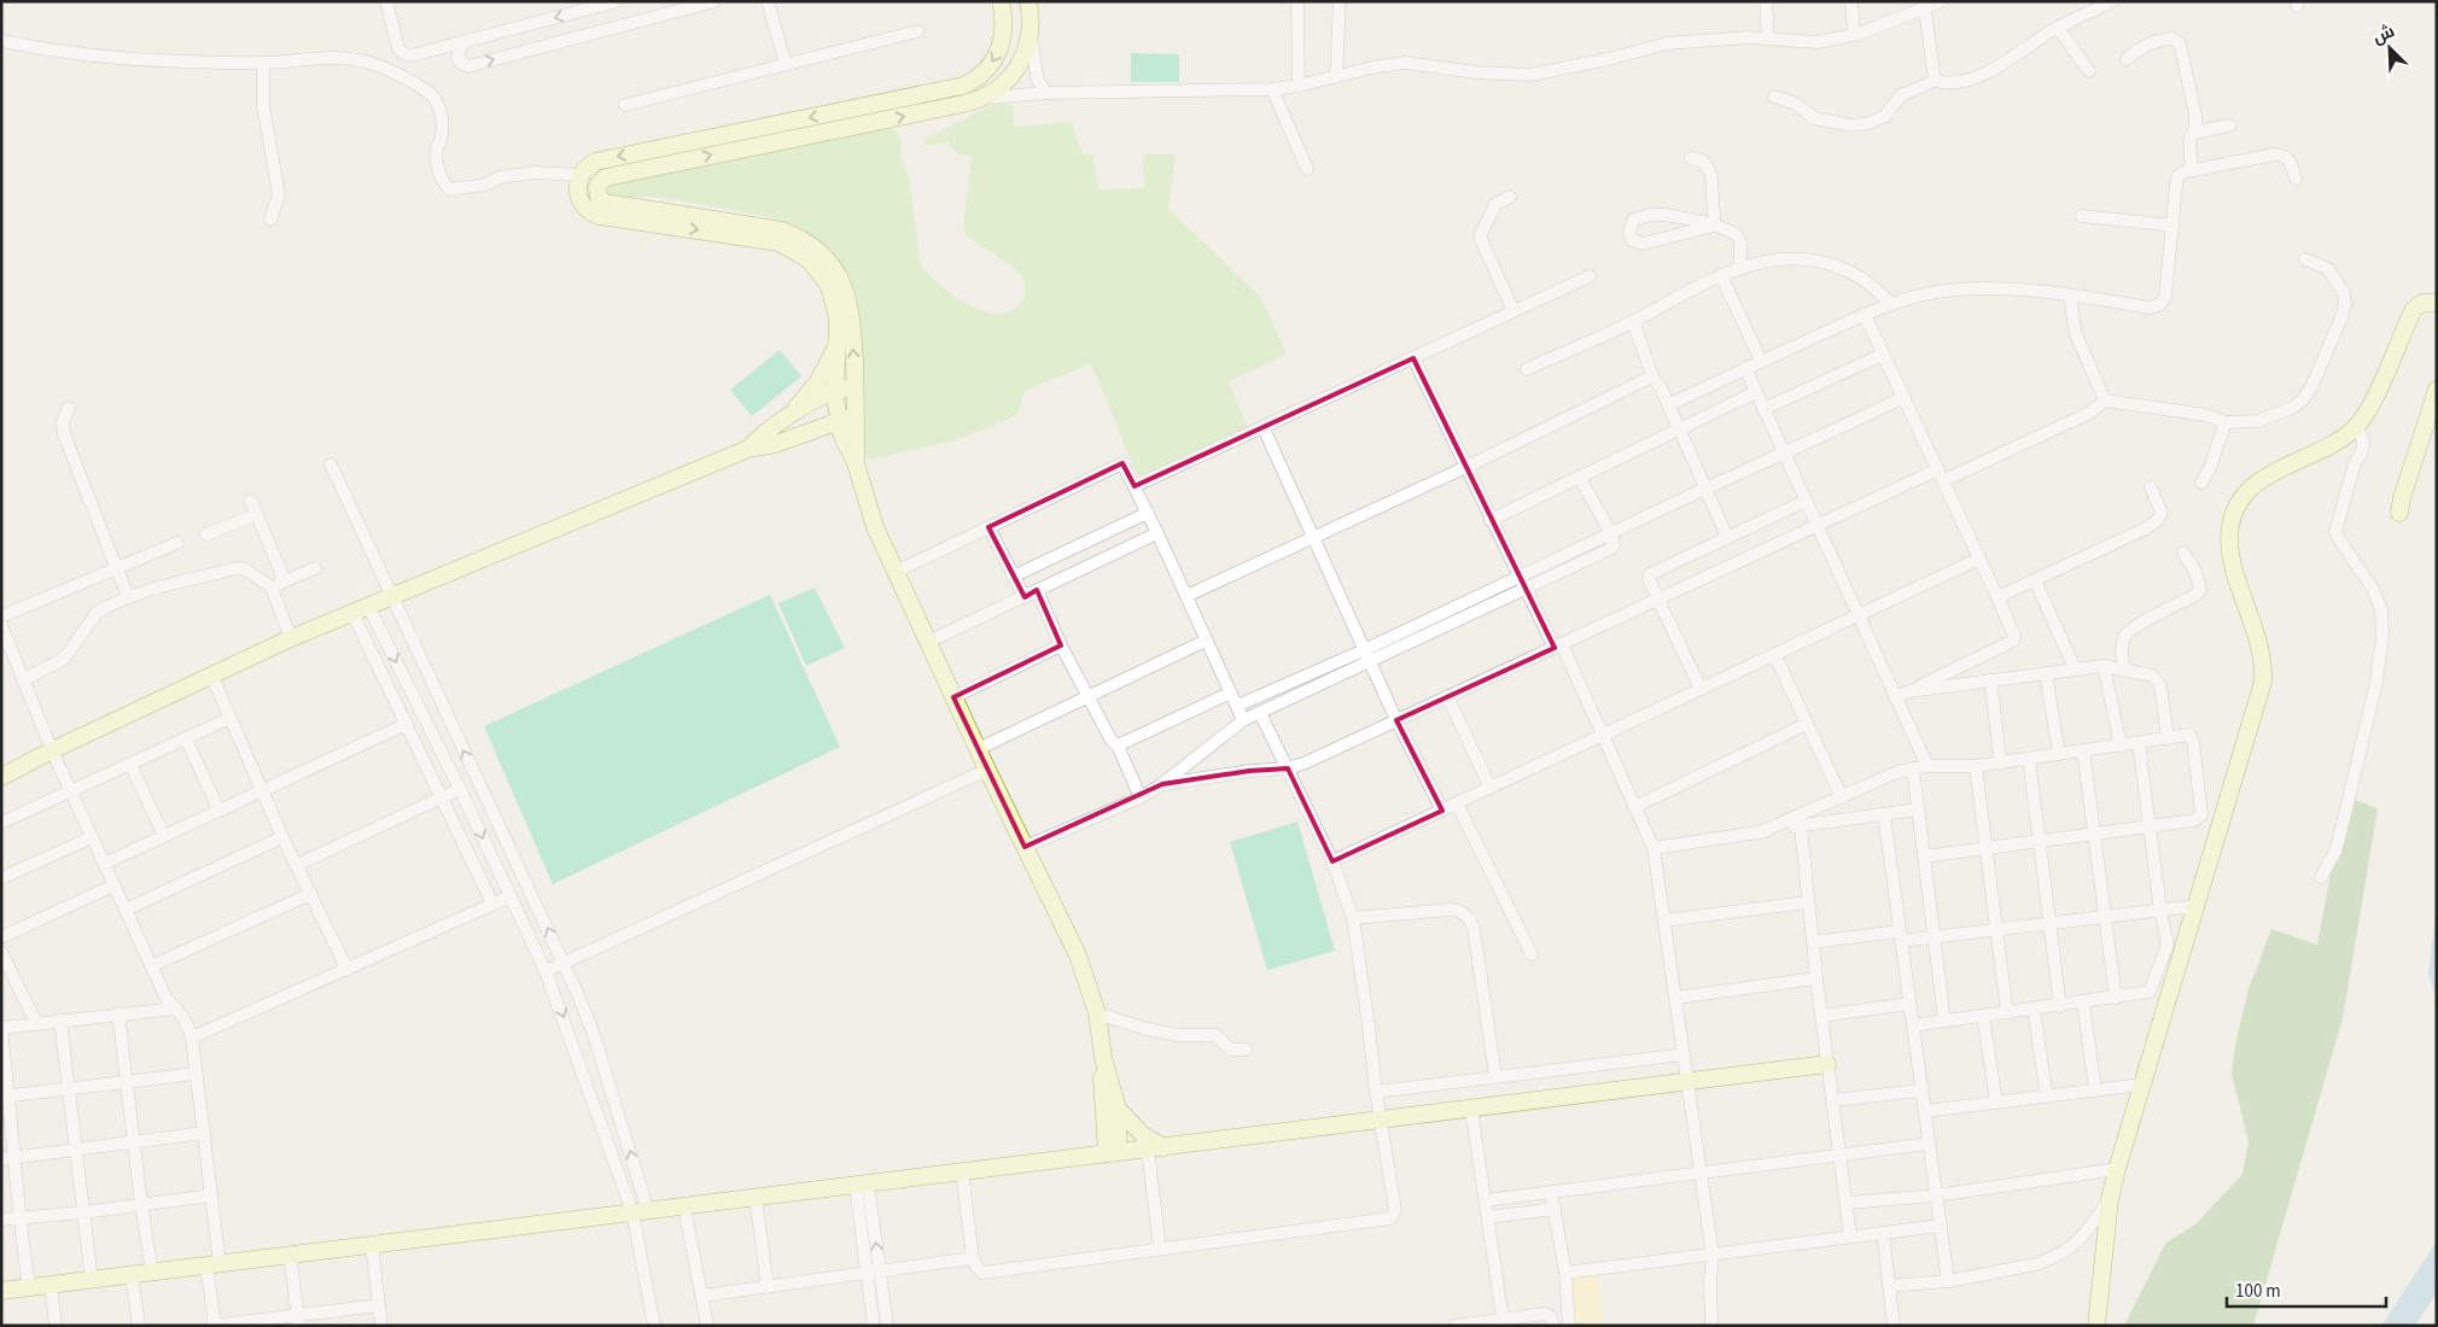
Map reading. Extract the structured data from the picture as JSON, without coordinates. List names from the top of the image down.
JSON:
{
  "scale_bar": "100 m",
  "north": "top left"
}
